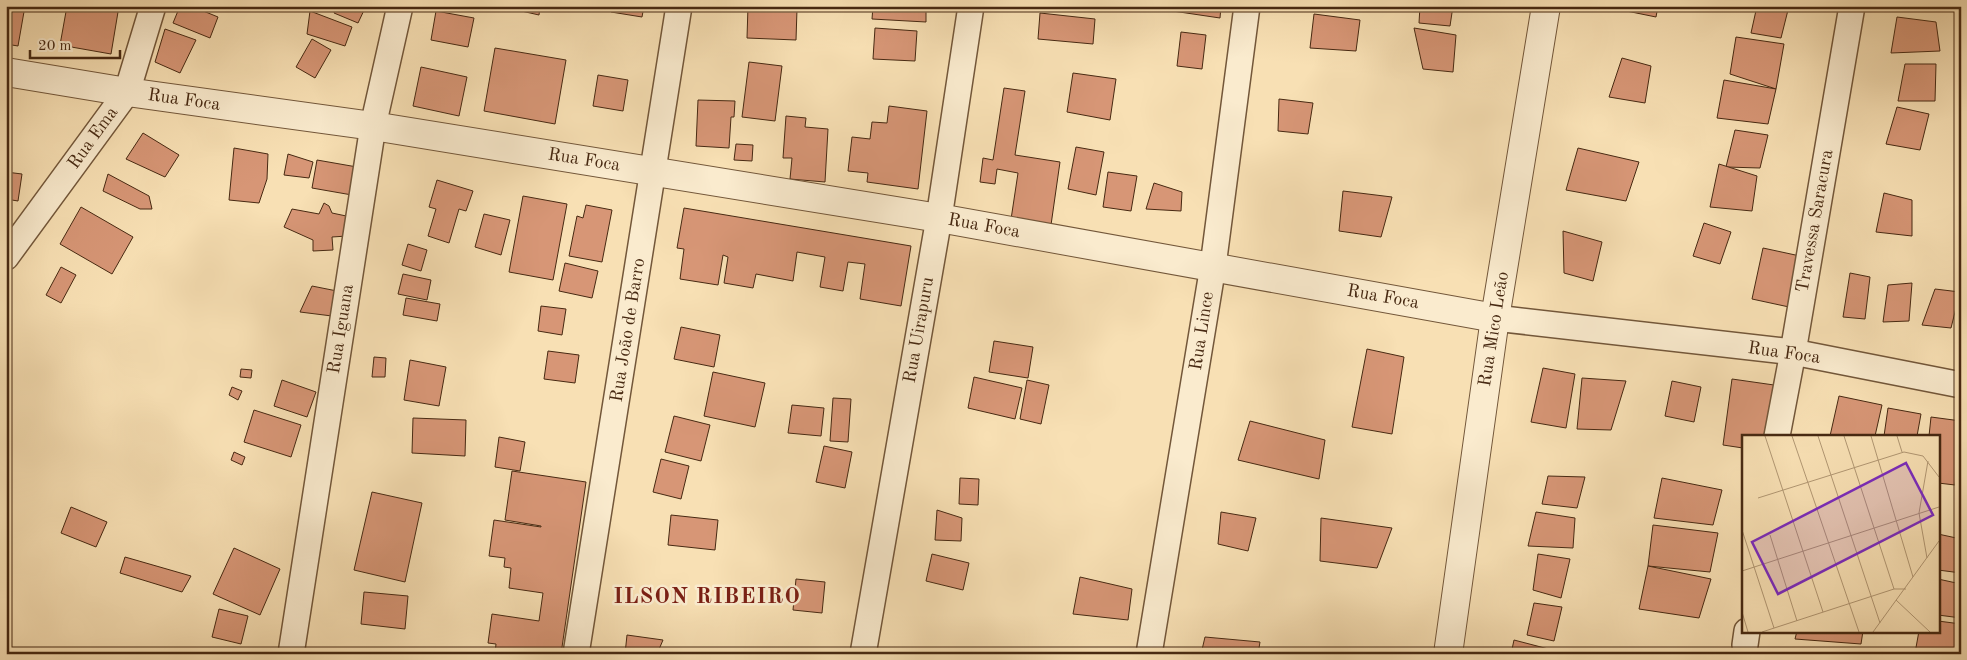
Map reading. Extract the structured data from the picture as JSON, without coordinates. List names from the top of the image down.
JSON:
{
  "streets": {
    "street": [
      "Rua Foca",
      "Rua Ema",
      "Travessa Saracura",
      "Rua Iguana",
      "Rua Mico Leão",
      "Rua João de Barro",
      "Rua Uirapuru",
      "Rua Lince"
    ]
  },
  "crossings": [
    ["Rua Foca", "Rua Ema"],
    ["Rua Foca", "Travessa Saracura"],
    ["Rua Foca", "Rua Iguana"],
    ["Rua Foca", "Rua Mico Leão"],
    ["Rua Foca", "Rua João de Barro"],
    ["Rua Foca", "Rua Uirapuru"],
    ["Rua Foca", "Rua Lince"]
  ],
  "districts": ["ILSON RIBEIRO"],
  "scale_bar": "20 m"
}
